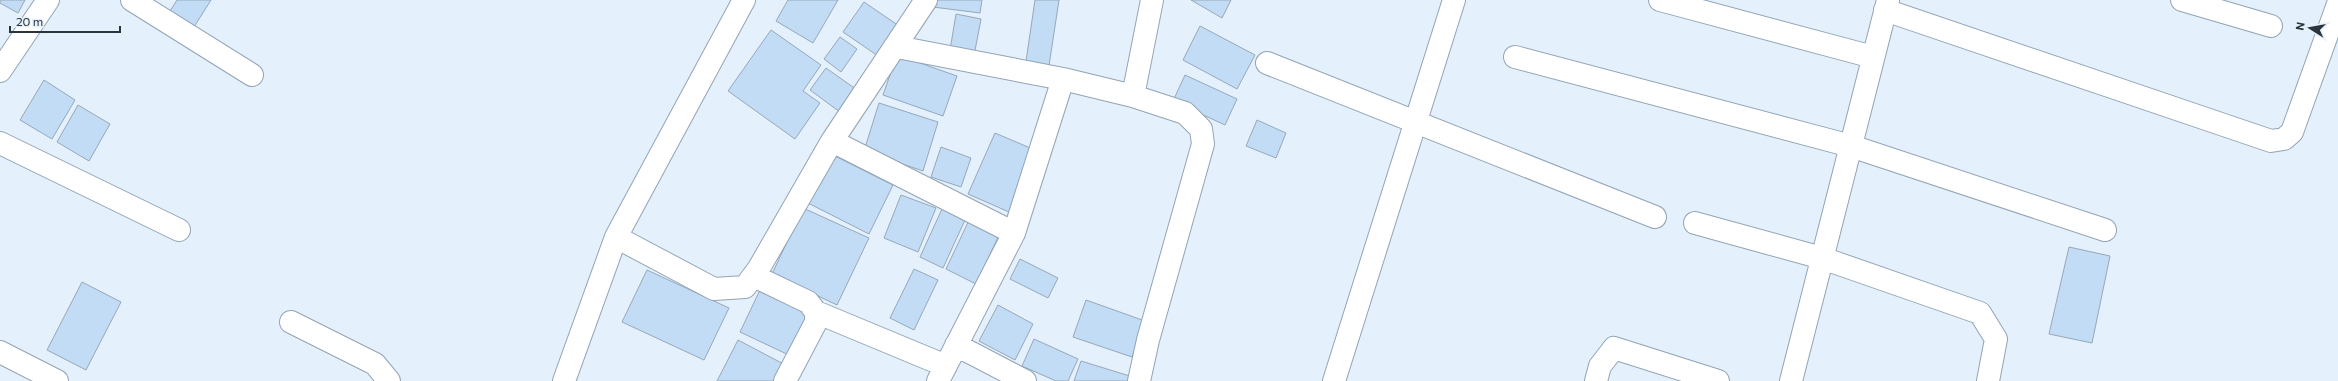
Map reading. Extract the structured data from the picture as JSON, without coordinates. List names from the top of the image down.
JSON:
{
  "scale_bar": "20 m",
  "north": "left"
}
